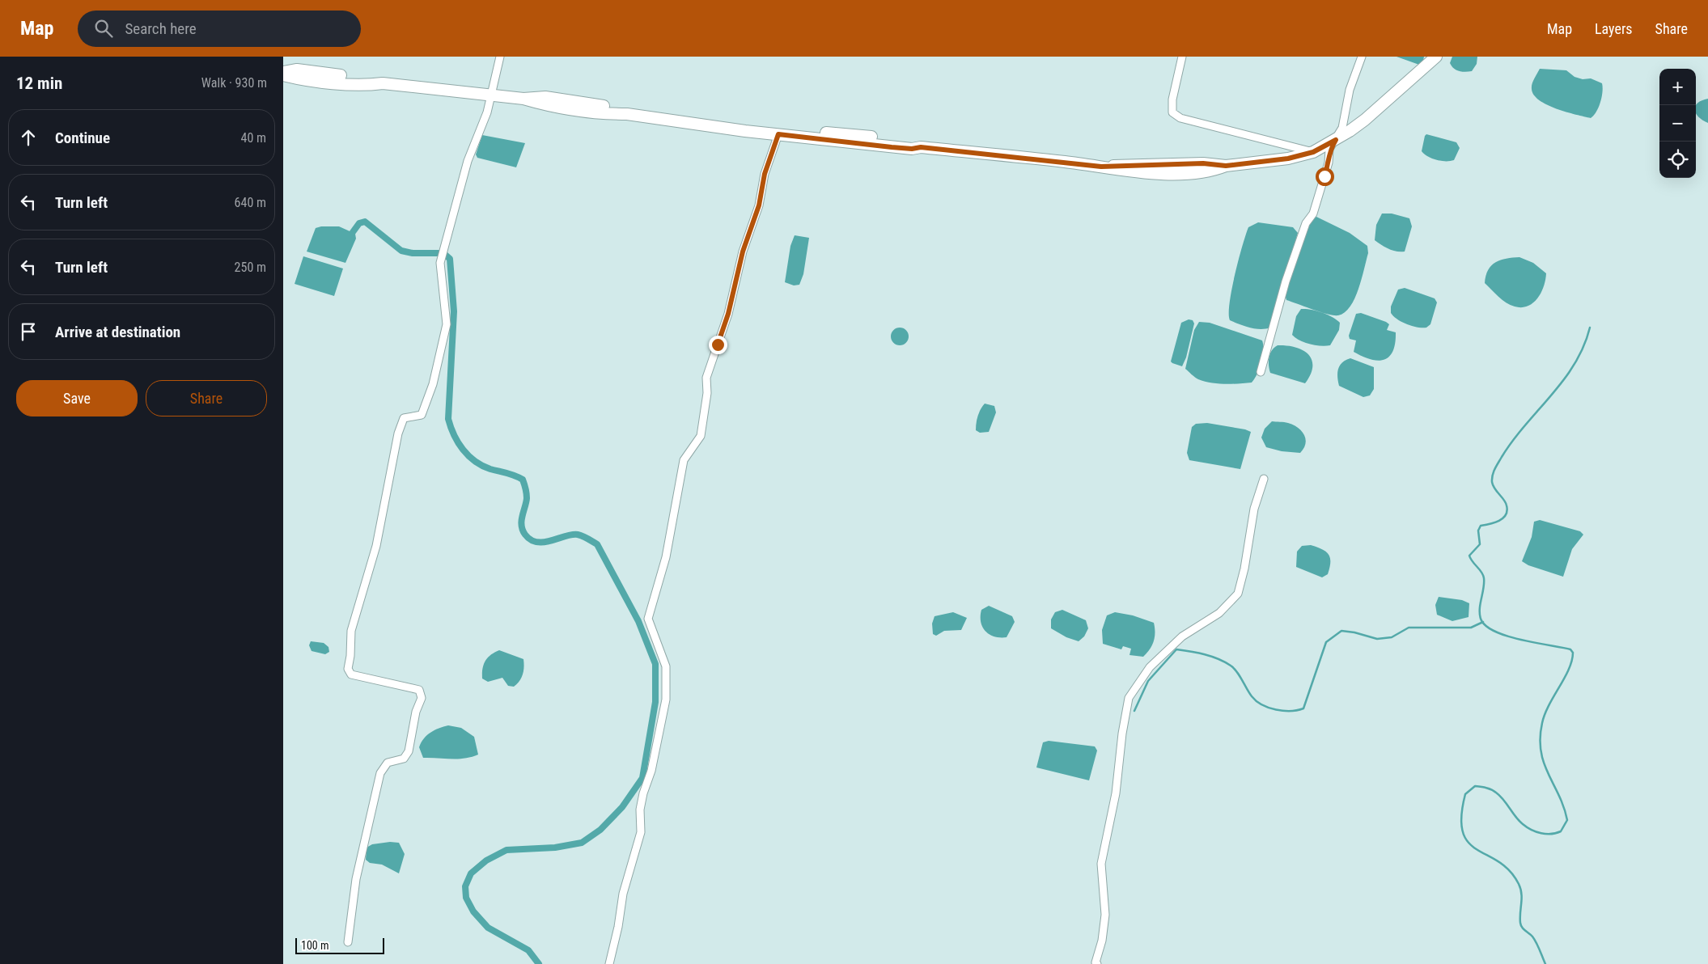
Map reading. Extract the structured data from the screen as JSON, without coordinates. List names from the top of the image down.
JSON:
{
  "scale_bar": "100 m",
  "page": {
    "header": "Map",
    "search": "Search here",
    "nav": ["Map", "Layers", "Share"],
    "heading": ["12 min", "Walk · 930 m"],
    "map_buttons": ["+", "−"],
    "list": [
      ["Continue", "40 m"],
      ["Turn left", "640 m"],
      ["Turn left", "250 m"],
      "Arrive at destination"
    ],
    "buttons": ["Save", "Share"],
    "scale": "100 m"
  }
}
